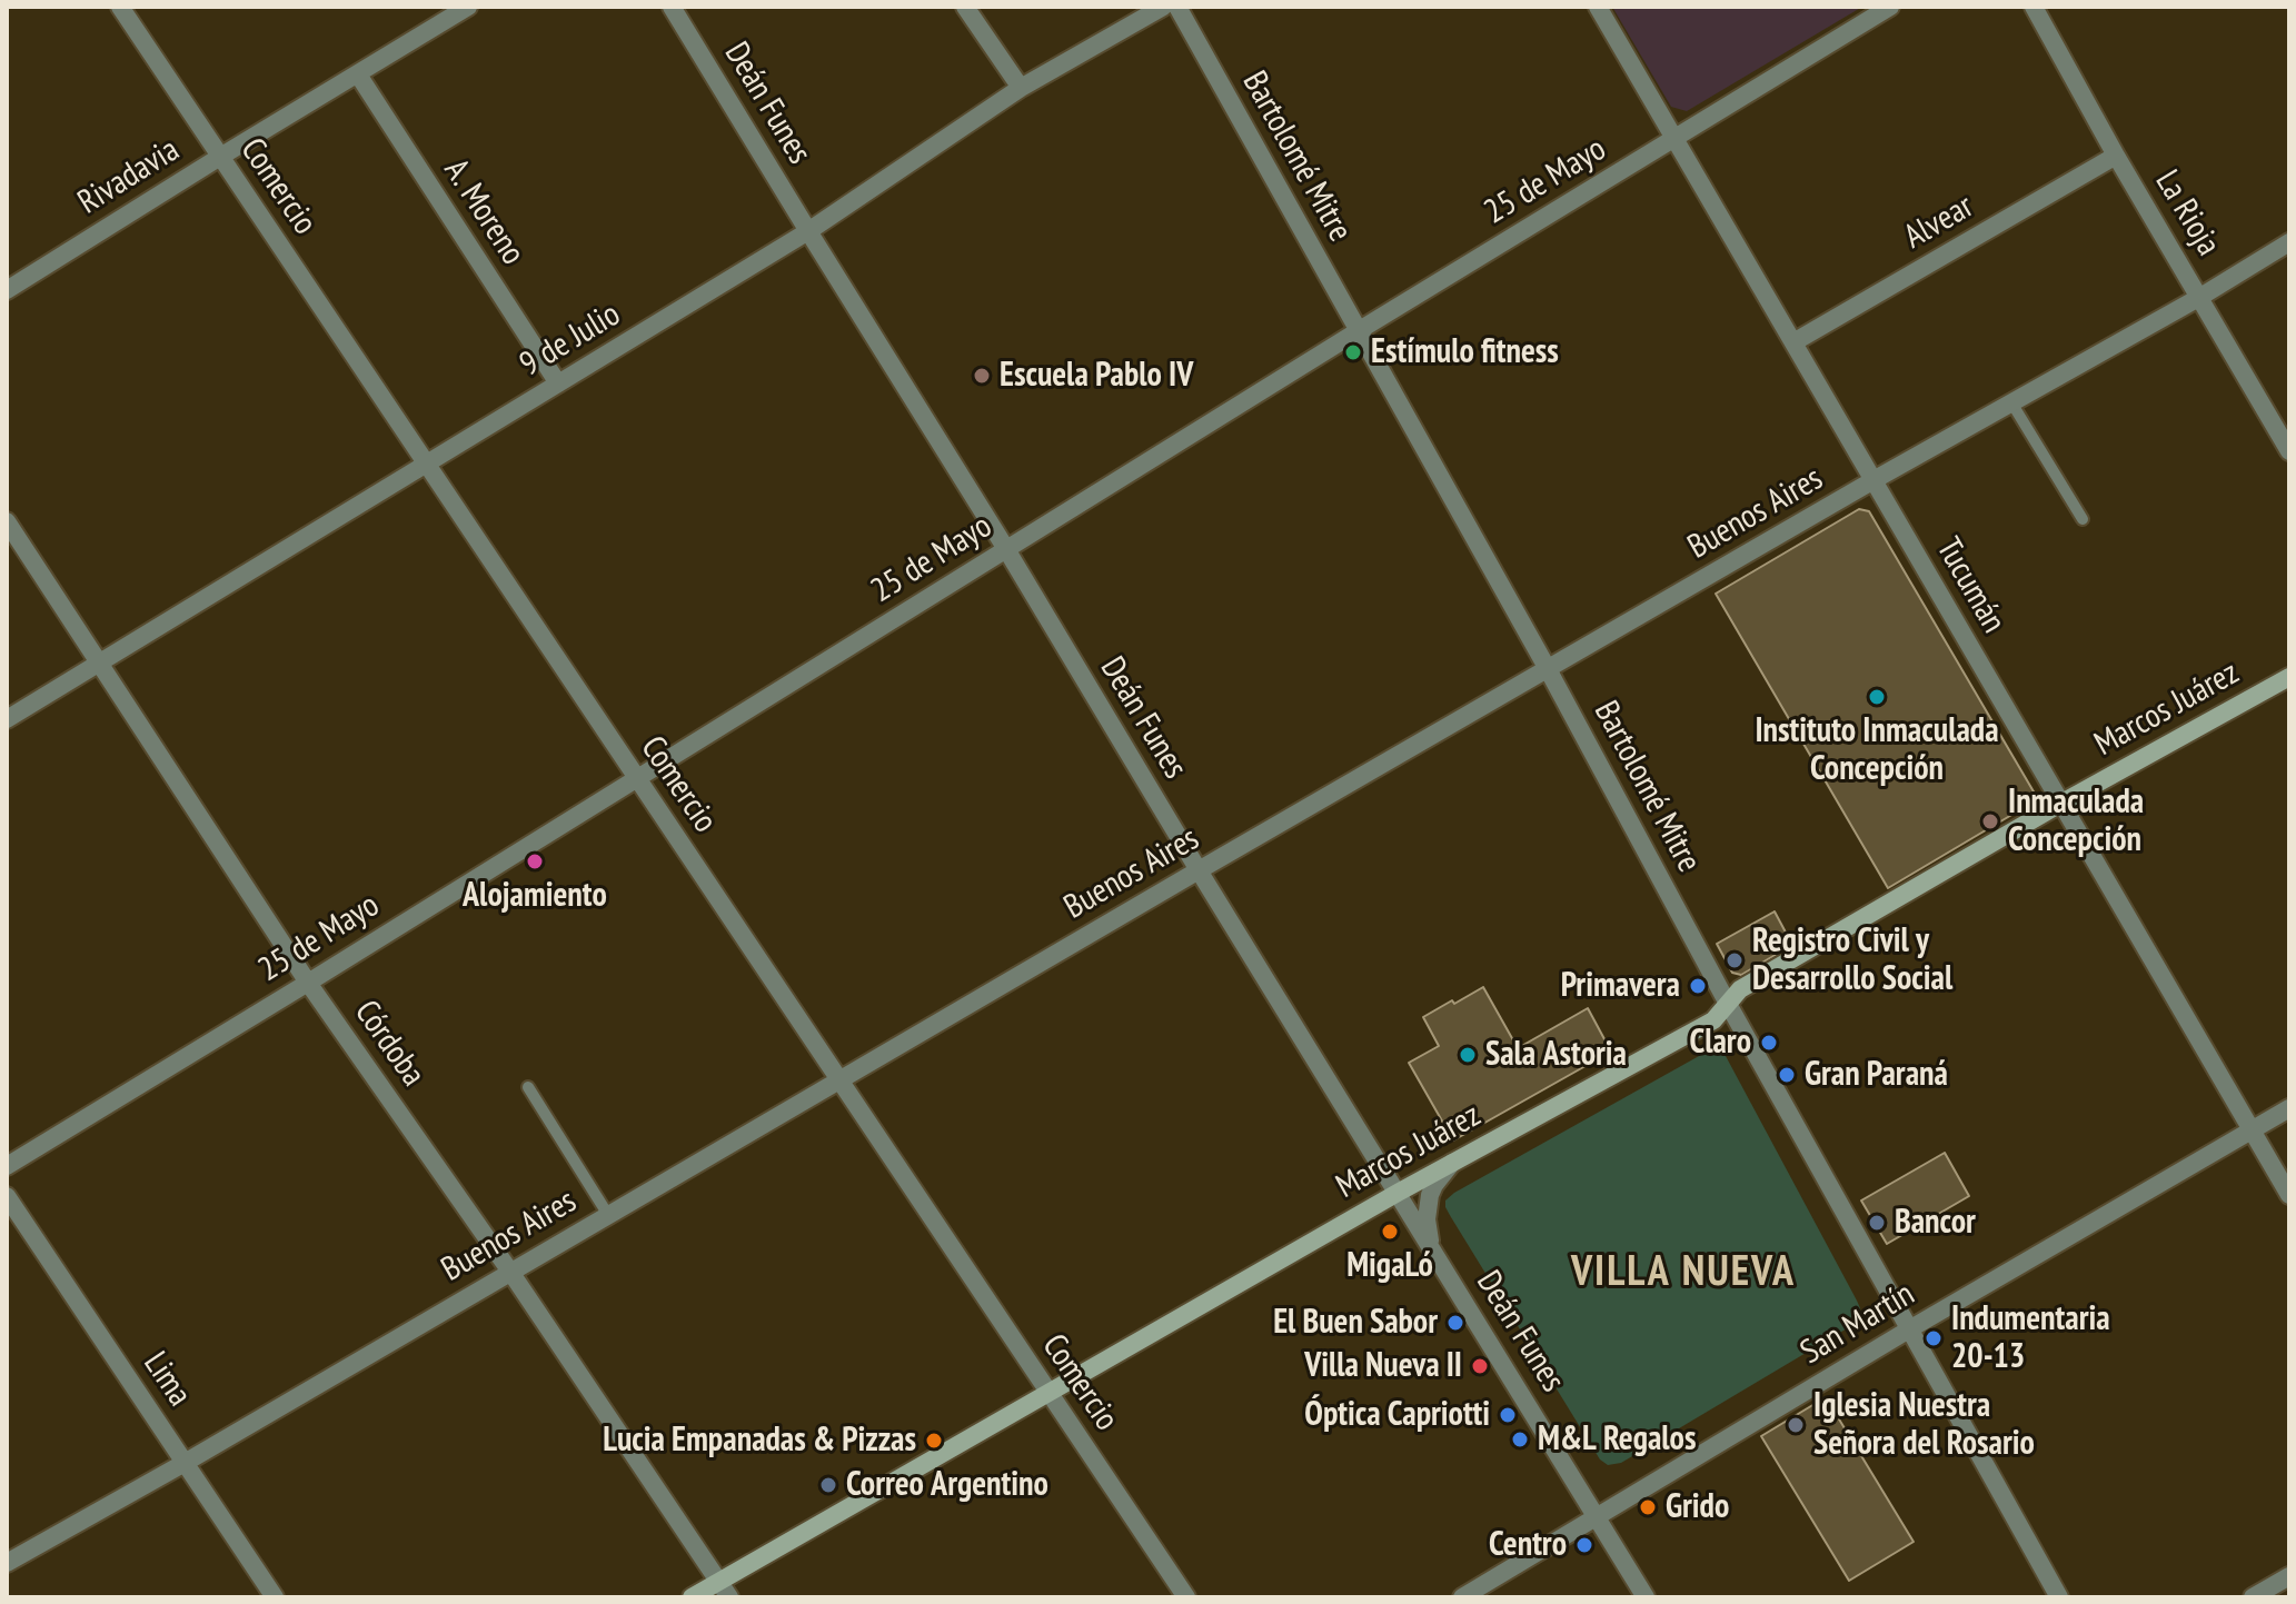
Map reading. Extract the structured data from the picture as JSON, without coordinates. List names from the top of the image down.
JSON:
{
  "streets": {
    "main road": ["Marcos Juárez"],
    "street": [
      "Deán Funes",
      "Bartolomé Mitre",
      "Rivadavia",
      "25 de Mayo",
      "Comercio",
      "A. Moreno",
      "La Rioja",
      "Alvear",
      "9 de Julio",
      "Buenos Aires",
      "Tucumán",
      "Córdoba",
      "San Martín",
      "Lima"
    ]
  },
  "crossings": [
    ["Deán Funes", "25 de Mayo"],
    ["Deán Funes", "9 de Julio"],
    ["Deán Funes", "Buenos Aires"],
    ["Deán Funes", "Marcos Juárez"],
    ["Deán Funes", "San Martín"],
    ["Bartolomé Mitre", "25 de Mayo"],
    ["Bartolomé Mitre", "Buenos Aires"],
    ["Bartolomé Mitre", "Marcos Juárez"],
    ["Bartolomé Mitre", "San Martín"],
    ["Rivadavia", "Comercio"],
    ["Rivadavia", "A. Moreno"],
    ["25 de Mayo", "Comercio"],
    ["25 de Mayo", "Tucumán"],
    ["25 de Mayo", "Córdoba"],
    ["Comercio", "9 de Julio"],
    ["Comercio", "Buenos Aires"],
    ["Comercio", "Marcos Juárez"],
    ["A. Moreno", "9 de Julio"],
    ["La Rioja", "Alvear"],
    ["La Rioja", "Buenos Aires"],
    ["Alvear", "Tucumán"],
    ["9 de Julio", "Córdoba"],
    ["Buenos Aires", "Tucumán"],
    ["Buenos Aires", "Córdoba"],
    ["Buenos Aires", "Lima"],
    ["Tucumán", "Marcos Juárez"],
    ["Tucumán", "San Martín"],
    ["Marcos Juárez", "Córdoba"]
  ],
  "districts": ["VILLA NUEVA"],
  "places": [
    "Estímulo fitness",
    "Escuela Pablo IV",
    "Instituto Inmaculada Concepción",
    "Inmaculada Concepción",
    "Alojamiento",
    "Registro Civil y Desarrollo Social",
    "Primavera",
    "Claro",
    "Sala Astoria",
    "Gran Paraná",
    "Bancor",
    "MigaLó",
    "El Buen Sabor",
    "Indumentaria 20-13",
    "Villa Nueva II",
    "Óptica Capriotti",
    "Iglesia Nuestra Señora del Rosario",
    "M&L Regalos",
    "Lucia Empanadas & Pizzas",
    "Correo Argentino",
    "Grido",
    "Centro"
  ]
}
